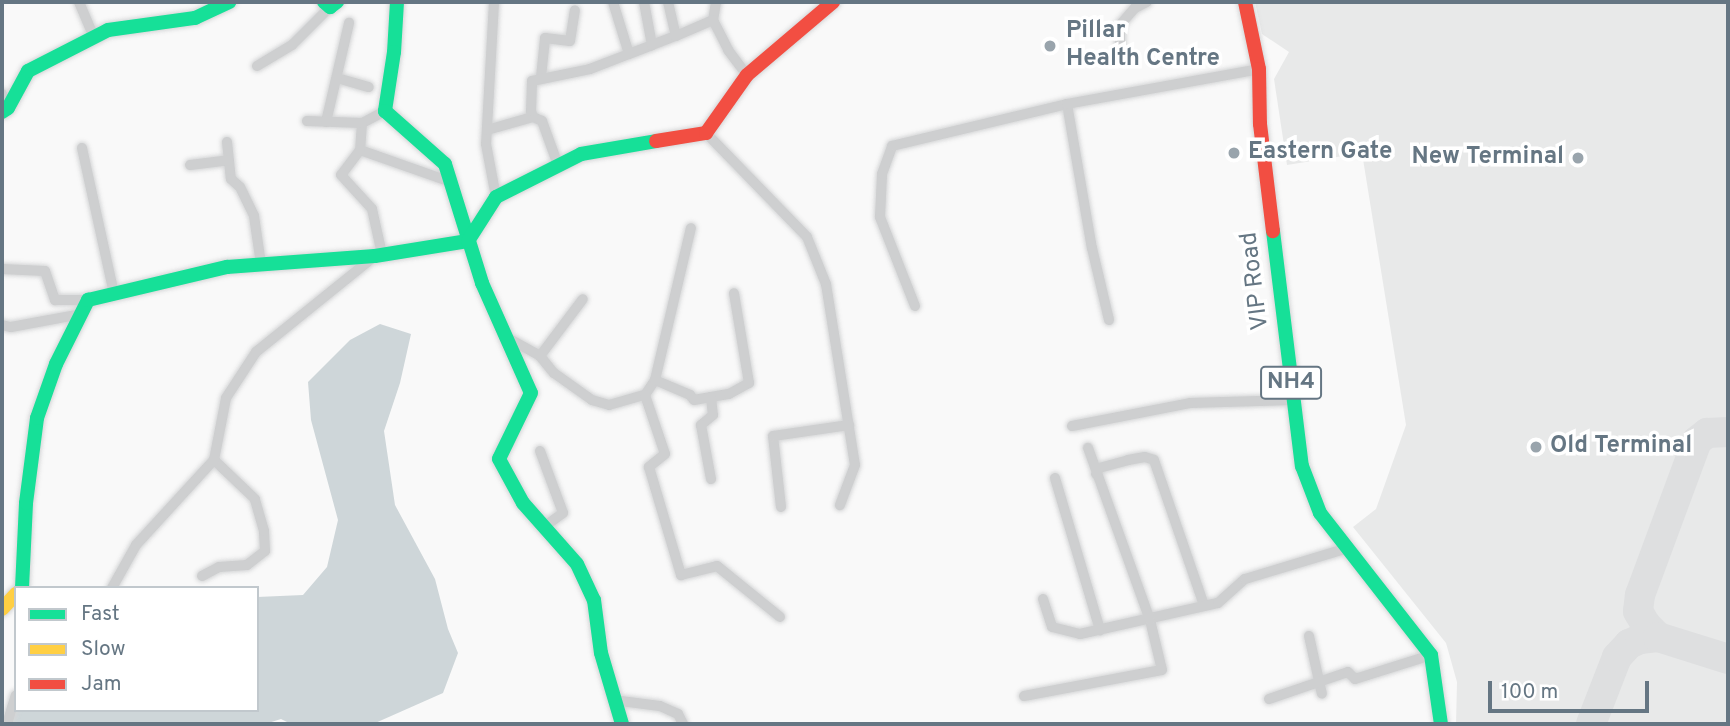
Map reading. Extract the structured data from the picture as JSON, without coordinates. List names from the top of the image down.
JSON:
{
  "streets": {
    "main road": ["VIP Road", "NH4"]
  },
  "places": [
    "Pillar Health Centre",
    "Eastern Gate",
    "New Terminal",
    "Old Terminal"
  ],
  "legend": ["Fast", "Slow", "Jam"],
  "scale_bar": "100 m"
}
